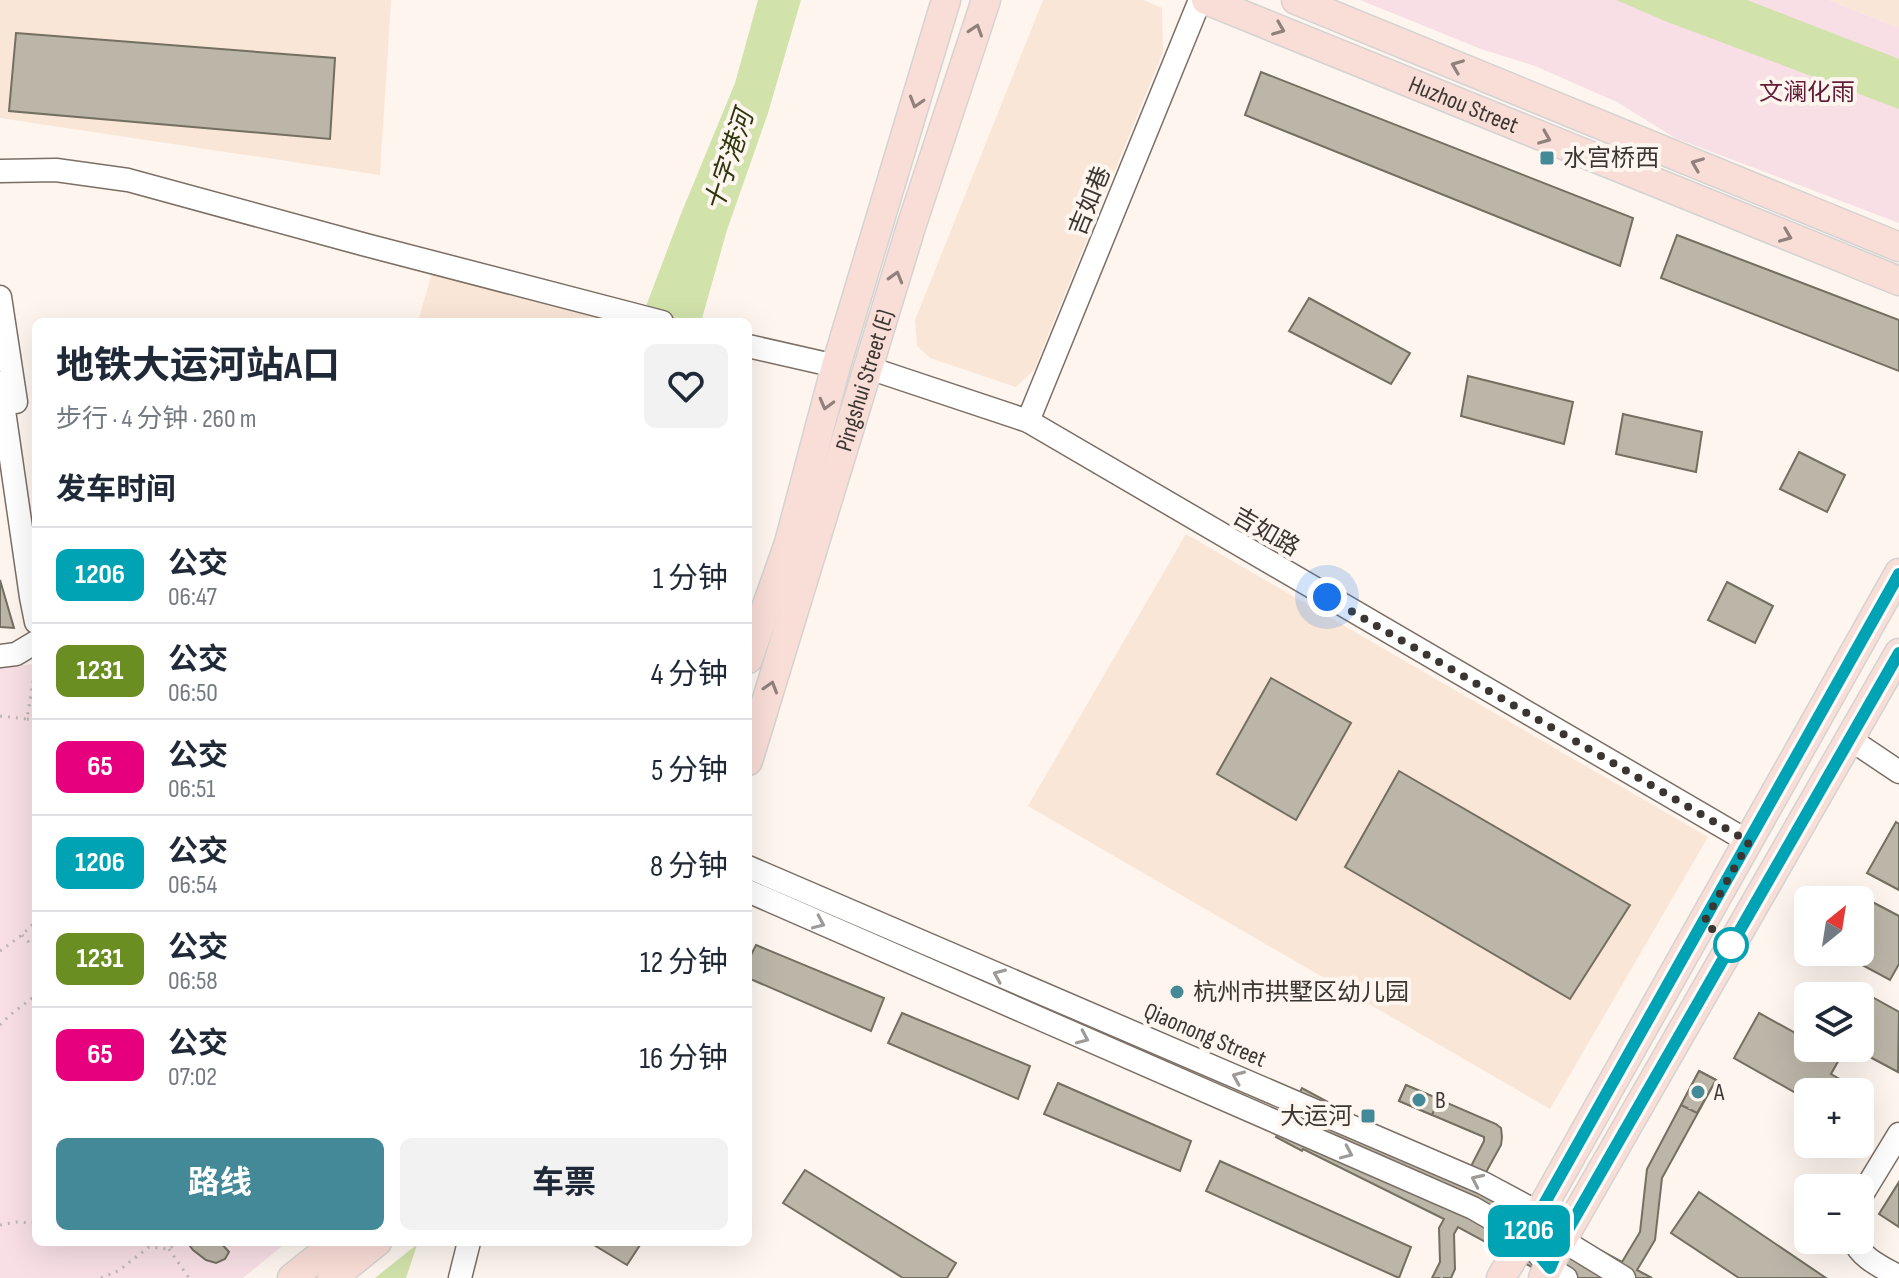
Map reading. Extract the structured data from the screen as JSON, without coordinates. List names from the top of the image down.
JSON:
{
  "streets": {
    "main road": ["Huzhou Street", "Pingshui Street (E)"],
    "street": ["吉如巷", "吉如路", "Qiaonong Street"]
  },
  "crossings": [
    ["Huzhou Street", "吉如巷"],
    ["吉如巷", "吉如路"],
    ["Pingshui Street (E)", "吉如路"]
  ],
  "water": ["十字港河"],
  "parks": ["文澜化雨"],
  "places": {
    "transit": ["水宫桥西", "大运河"],
    "other": ["杭州市拱墅区幼儿园", "A", "B"]
  },
  "lines": ["bus line 1206"],
  "north": "top right",
  "page": {
    "on_map": "1206",
    "heading": [
      ["地铁大运河站A口", "步行 · 4 分钟 · 260 m"],
      "发车时间"
    ],
    "list": [
      {
        "mark": "1206",
        "name": "公交",
        "note": "06:47",
        "value": "1 分钟"
      },
      {
        "mark": "1231",
        "name": "公交",
        "note": "06:50",
        "value": "4 分钟"
      },
      {
        "mark": "65",
        "name": "公交",
        "note": "06:51",
        "value": "5 分钟"
      },
      {
        "mark": "1206",
        "name": "公交",
        "note": "06:54",
        "value": "8 分钟"
      },
      {
        "mark": "1231",
        "name": "公交",
        "note": "06:58",
        "value": "12 分钟"
      },
      {
        "mark": "65",
        "name": "公交",
        "note": "07:02",
        "value": "16 分钟"
      }
    ],
    "map_buttons": ["+", "−"],
    "buttons": ["路线", "车票"]
  }
}
